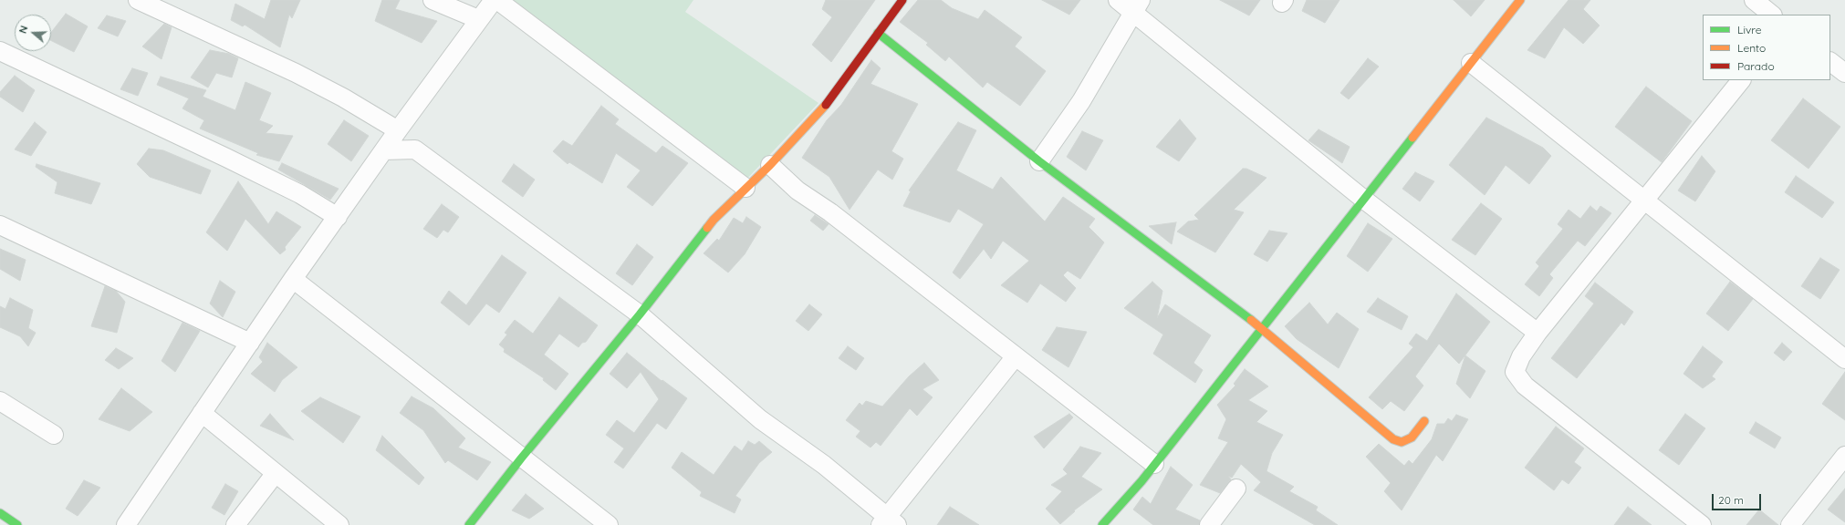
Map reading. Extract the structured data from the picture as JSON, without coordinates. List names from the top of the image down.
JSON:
{
  "legend": ["Livre", "Lento", "Parado"],
  "scale_bar": "20 m",
  "north": "left"
}
